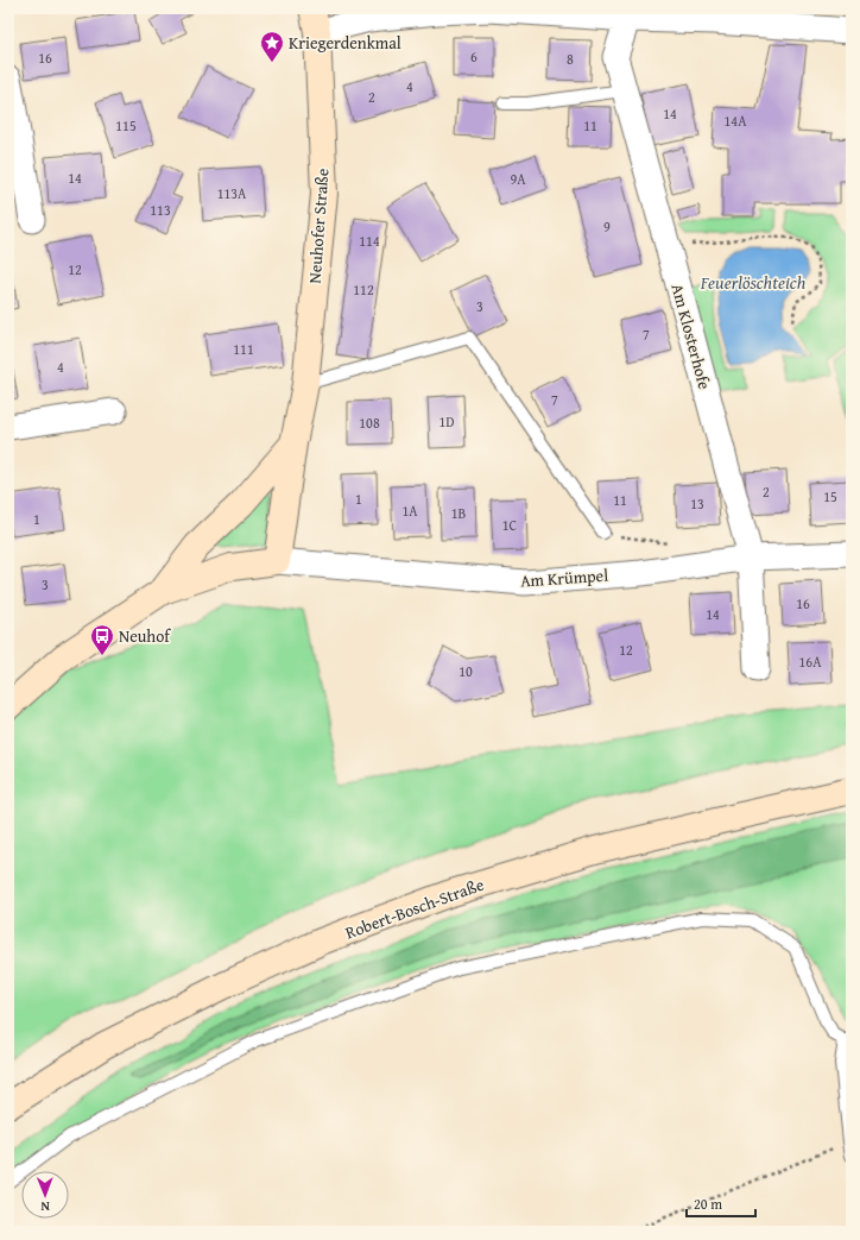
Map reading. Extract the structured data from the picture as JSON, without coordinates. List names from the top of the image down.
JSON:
{
  "streets": {
    "street": [
      "Neuhofer Straße",
      "Am Klosterhofe",
      "Am Krümpel",
      "Robert-Bosch-Straße"
    ]
  },
  "crossings": [
    ["Neuhofer Straße", "Am Krümpel"],
    ["Am Klosterhofe", "Am Krümpel"]
  ],
  "water": ["Feuerlöschteich"],
  "places": {
    "place": ["Kriegerdenkmal"],
    "bus stop": ["Neuhof"]
  },
  "house_numbers": [
    "6",
    "16",
    "8",
    "4",
    "2",
    "14",
    "14A",
    "115",
    "11",
    "14",
    "9A",
    "113A",
    "113",
    "9",
    "114",
    "12",
    "112",
    "3",
    "7",
    "111",
    "4",
    "7",
    "1D",
    "108",
    "2",
    "15",
    "1",
    "11",
    "13",
    "1A",
    "1B",
    "1",
    "1C",
    "3",
    "16",
    "14",
    "12",
    "16A",
    "10"
  ],
  "scale_bar": "20 m",
  "north": "bottom"
}
